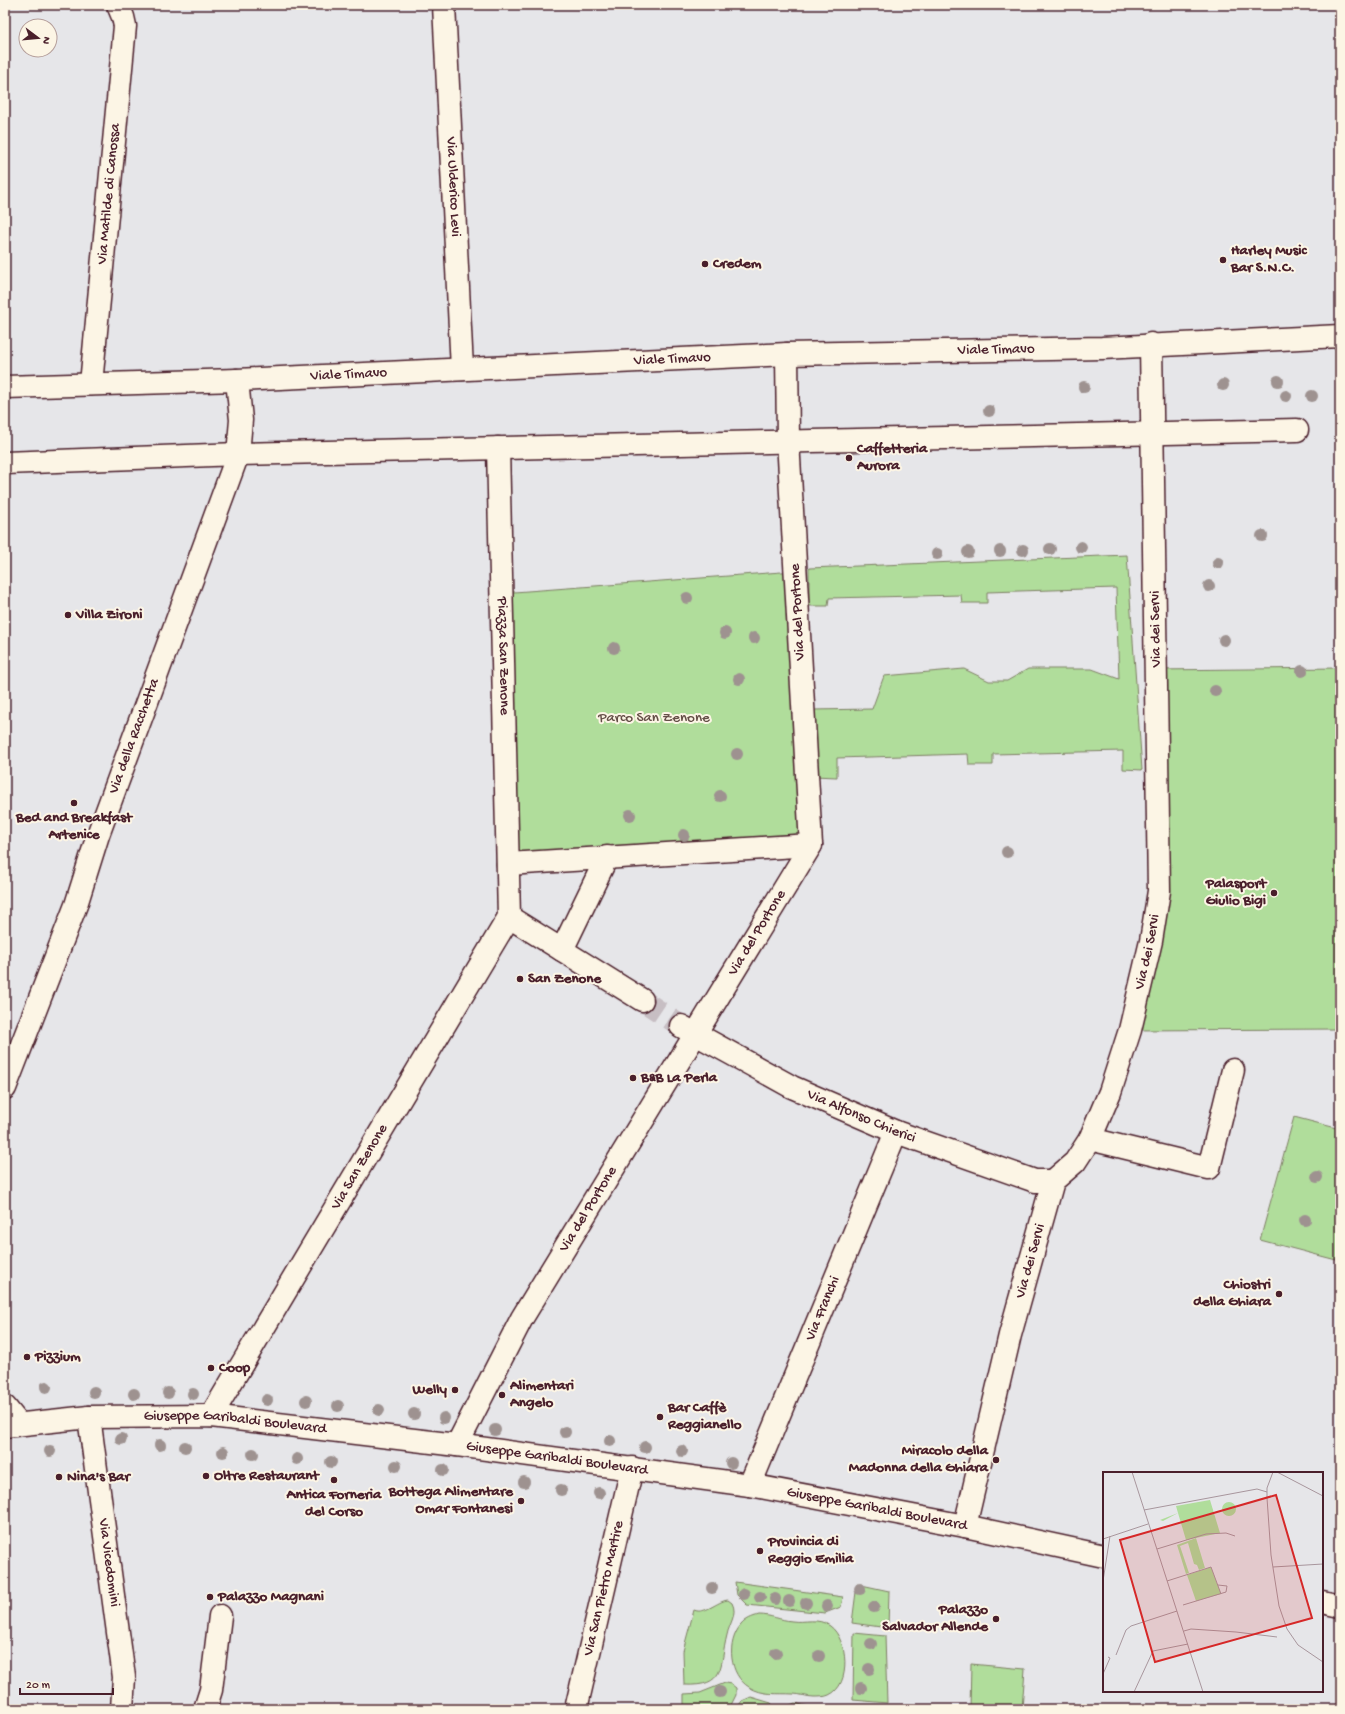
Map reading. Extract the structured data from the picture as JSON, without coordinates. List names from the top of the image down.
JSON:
{
  "streets": {
    "street": [
      "Via Ulderico Levi",
      "Via Matilde di Canossa",
      "Viale Timavo",
      "Via del Portone",
      "Via dei Servi",
      "Piazza San Zenone",
      "Via della Racchetta",
      "Via Alfonso Chierici",
      "Via San Zenone",
      "Via Franchi",
      "Giuseppe Garibaldi Boulevard",
      "Via Vicedomini",
      "Via San Pietro Martire"
    ]
  },
  "crossings": [
    ["Via Ulderico Levi", "Viale Timavo"],
    ["Via Matilde di Canossa", "Viale Timavo"],
    ["Viale Timavo", "Via del Portone"],
    ["Viale Timavo", "Via dei Servi"],
    ["Viale Timavo", "Via della Racchetta"],
    ["Via del Portone", "Via Alfonso Chierici"],
    ["Via del Portone", "Giuseppe Garibaldi Boulevard"],
    ["Via dei Servi", "Via Alfonso Chierici"],
    ["Via dei Servi", "Giuseppe Garibaldi Boulevard"],
    ["Piazza San Zenone", "Via San Zenone"],
    ["Via Alfonso Chierici", "Via Franchi"],
    ["Via San Zenone", "Giuseppe Garibaldi Boulevard"],
    ["Via Franchi", "Giuseppe Garibaldi Boulevard"],
    ["Giuseppe Garibaldi Boulevard", "Via Vicedomini"],
    ["Giuseppe Garibaldi Boulevard", "Via San Pietro Martire"]
  ],
  "parks": ["Parco San Zenone"],
  "places": [
    "Harley Music Bar S.N.C.",
    "Credem",
    "Caffetteria Aurora",
    "Villa Zironi",
    "Bed and Breakfast Artenice",
    "Palasport Giulio Bigi",
    "San Zenone",
    "B&B La Perla",
    "Chiostri della Ghiara",
    "Pizzium",
    "Coop",
    "Welly",
    "Alimentari Angelo",
    "Bar Caffè Reggianello",
    "Miracolo della Madonna della Ghiara",
    "Oltre Restaurant",
    "Nina's Bar",
    "Antica Forneria del Corso",
    "Bottega Alimentare Omar Fontanesi",
    "Provincia di Reggio Emilia",
    "Palazzo Magnani",
    "Palazzo Salvador Allende"
  ],
  "scale_bar": "20 m",
  "north": "right"
}
